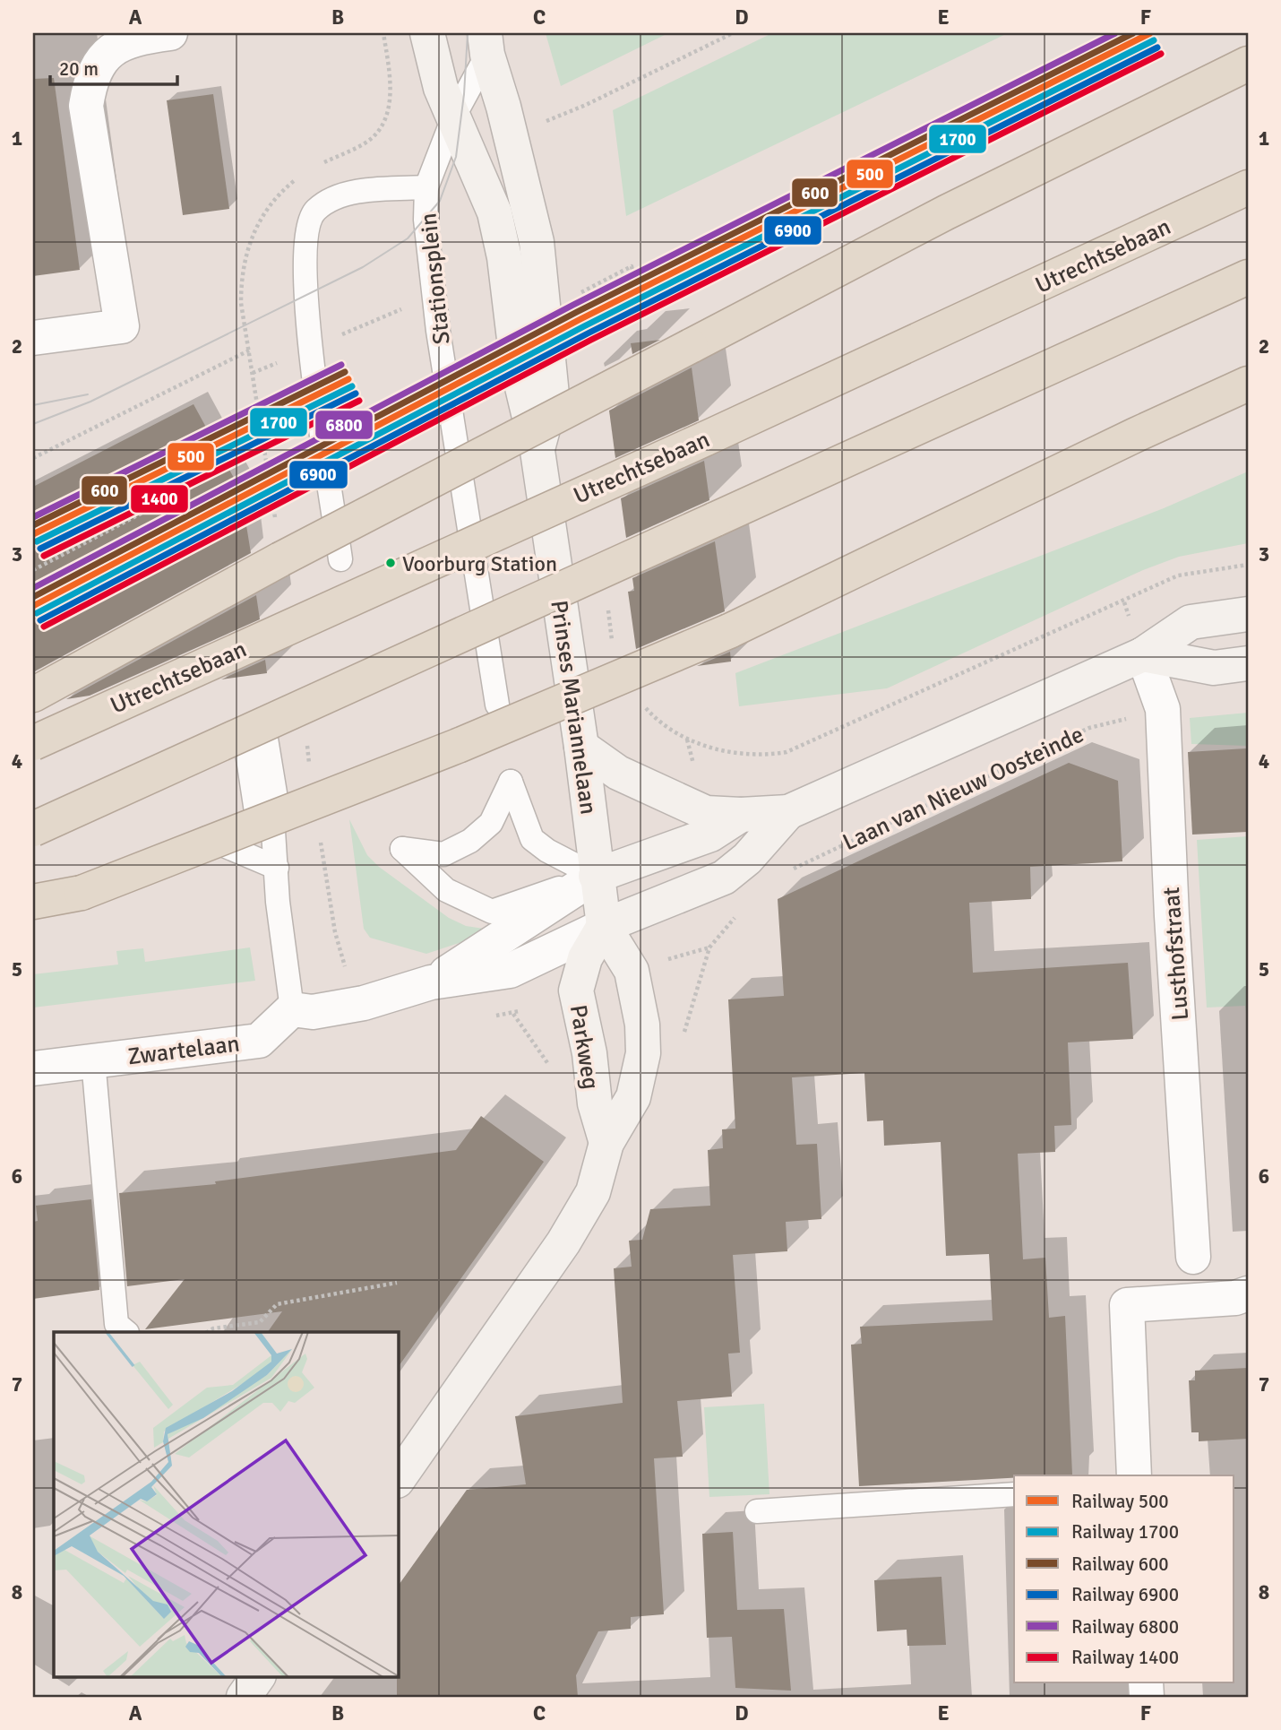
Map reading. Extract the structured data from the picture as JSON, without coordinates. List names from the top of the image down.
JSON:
{
  "streets": {
    "highway": ["Utrechtsebaan"],
    "street": [
      "Prinses Mariannelaan",
      "Laan van Nieuw Oosteinde",
      "Lusthofstraat",
      "Parkweg",
      "Zwartelaan"
    ],
    "lane": ["Stationsplein"]
  },
  "crossings": [
    ["Stationsplein", "Prinses Mariannelaan"],
    ["Prinses Mariannelaan", "Laan van Nieuw Oosteinde"],
    ["Prinses Mariannelaan", "Parkweg"],
    ["Laan van Nieuw Oosteinde", "Lusthofstraat"],
    ["Laan van Nieuw Oosteinde", "Parkweg"]
  ],
  "places": ["Voorburg Station"],
  "lines": [
    "rail line 500",
    "rail line 600",
    "rail line 6800",
    "rail line 1700",
    "rail line 6900",
    "rail line 1400"
  ],
  "legend": [
    "Railway 500",
    "Railway 1700",
    "Railway 600",
    "Railway 6900",
    "Railway 6800",
    "Railway 1400"
  ],
  "scale_bar": "20 m",
  "grid": {
    "columns": [
      "A",
      "B",
      "C",
      "D",
      "E",
      "F"
    ],
    "rows": [
      "1",
      "2",
      "3",
      "4",
      "5",
      "6",
      "7",
      "8"
    ]
  }
}
